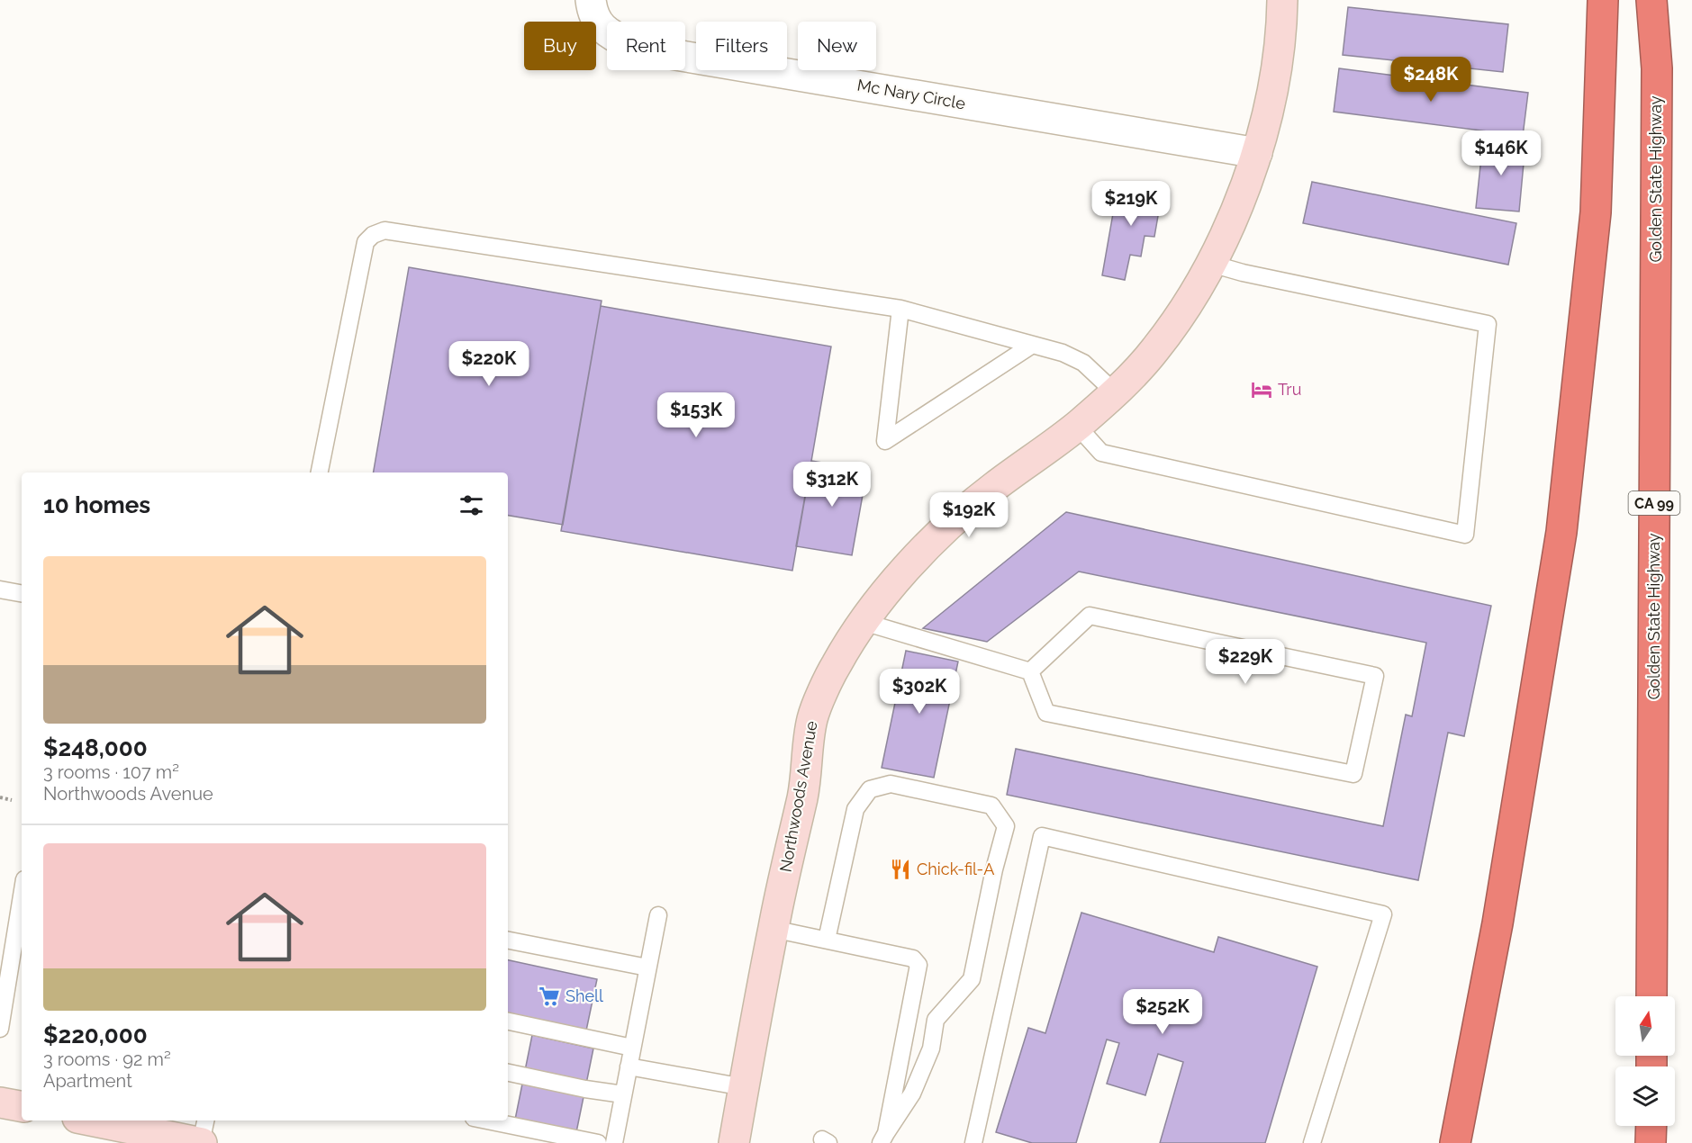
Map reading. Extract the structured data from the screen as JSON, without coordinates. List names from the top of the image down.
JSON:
{
  "streets": {
    "highway": ["Golden State Highway", "CA 99"],
    "street": ["Mc Nary Circle", "Northwoods Avenue"]
  },
  "crossings": [
    ["Mc Nary Circle", "Northwoods Avenue"]
  ],
  "places": {
    "hotel": ["Tru"],
    "restaurant": ["Chick-fil-A"],
    "supermarket": ["Shell"]
  },
  "north": "top",
  "page": {
    "chip": [
      "Buy",
      "Rent",
      "Filters",
      "New"
    ],
    "price": [
      "$248K",
      "$146K",
      "$219K",
      "$220K",
      "$153K",
      "$312K",
      "$192K",
      "$229K",
      "$302K",
      "$252K"
    ],
    "heading": "10 homes",
    "list": [
      {
        "name": "$248,000",
        "note": "3 rooms · 107 m² · Northwoods Avenue"
      },
      {
        "name": "$220,000",
        "note": "3 rooms · 92 m² · Apartment"
      }
    ]
  }
}
